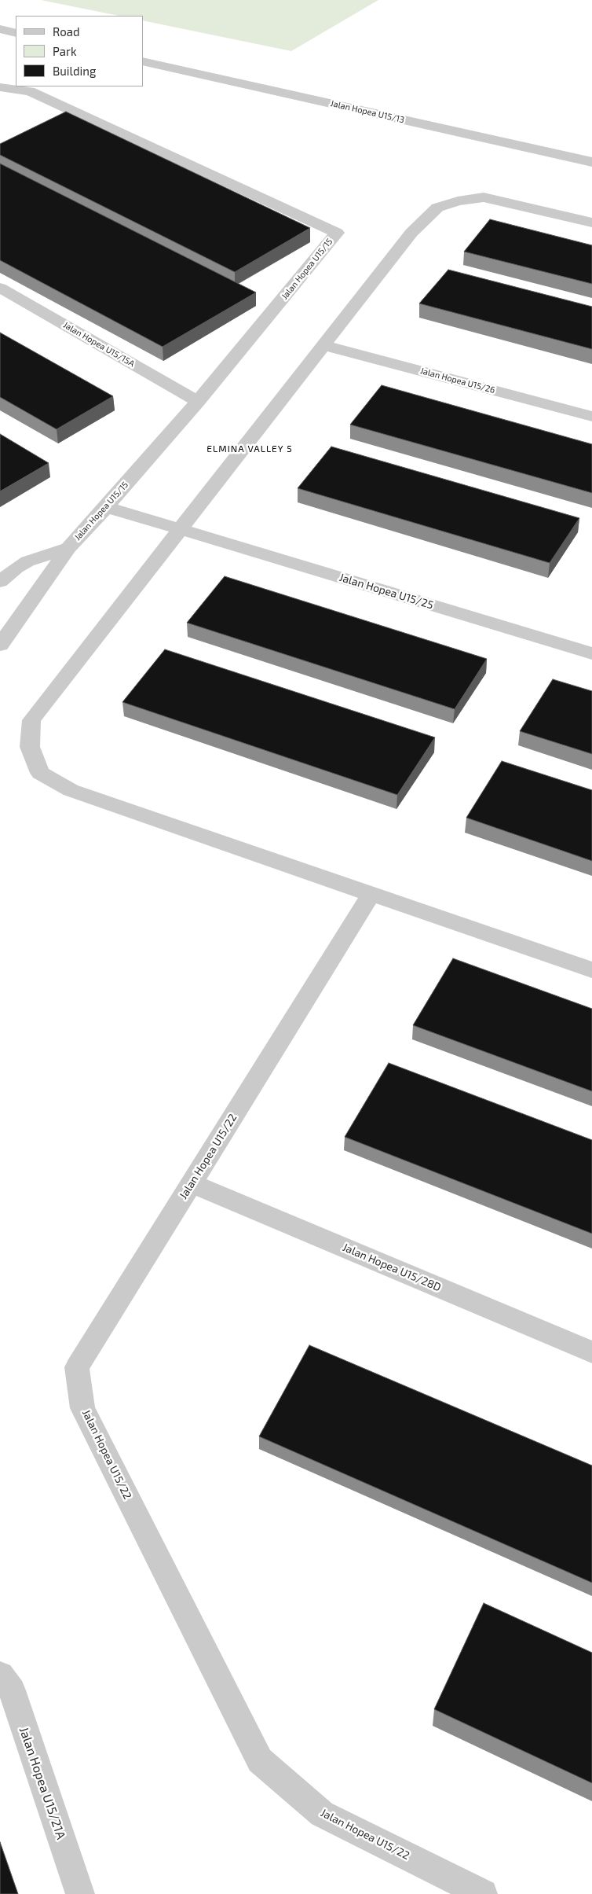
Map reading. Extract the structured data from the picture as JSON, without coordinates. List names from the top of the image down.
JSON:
{
  "streets": {
    "street": [
      "Jalan Hopea U15/13",
      "Jalan Hopea U15/15",
      "Jalan Hopea U15/15A",
      "Jalan Hopea U15/26",
      "Jalan Hopea U15/25",
      "Jalan Hopea U15/22",
      "Jalan Hopea U15/28D",
      "Jalan Hopea U15/21A"
    ]
  },
  "crossings": [
    ["Jalan Hopea U15/15", "Jalan Hopea U15/15A"],
    ["Jalan Hopea U15/15", "Jalan Hopea U15/25"],
    ["Jalan Hopea U15/22", "Jalan Hopea U15/28D"]
  ],
  "districts": ["ELMINA VALLEY 5"],
  "legend": ["Road", "Park", "Building"]
}
